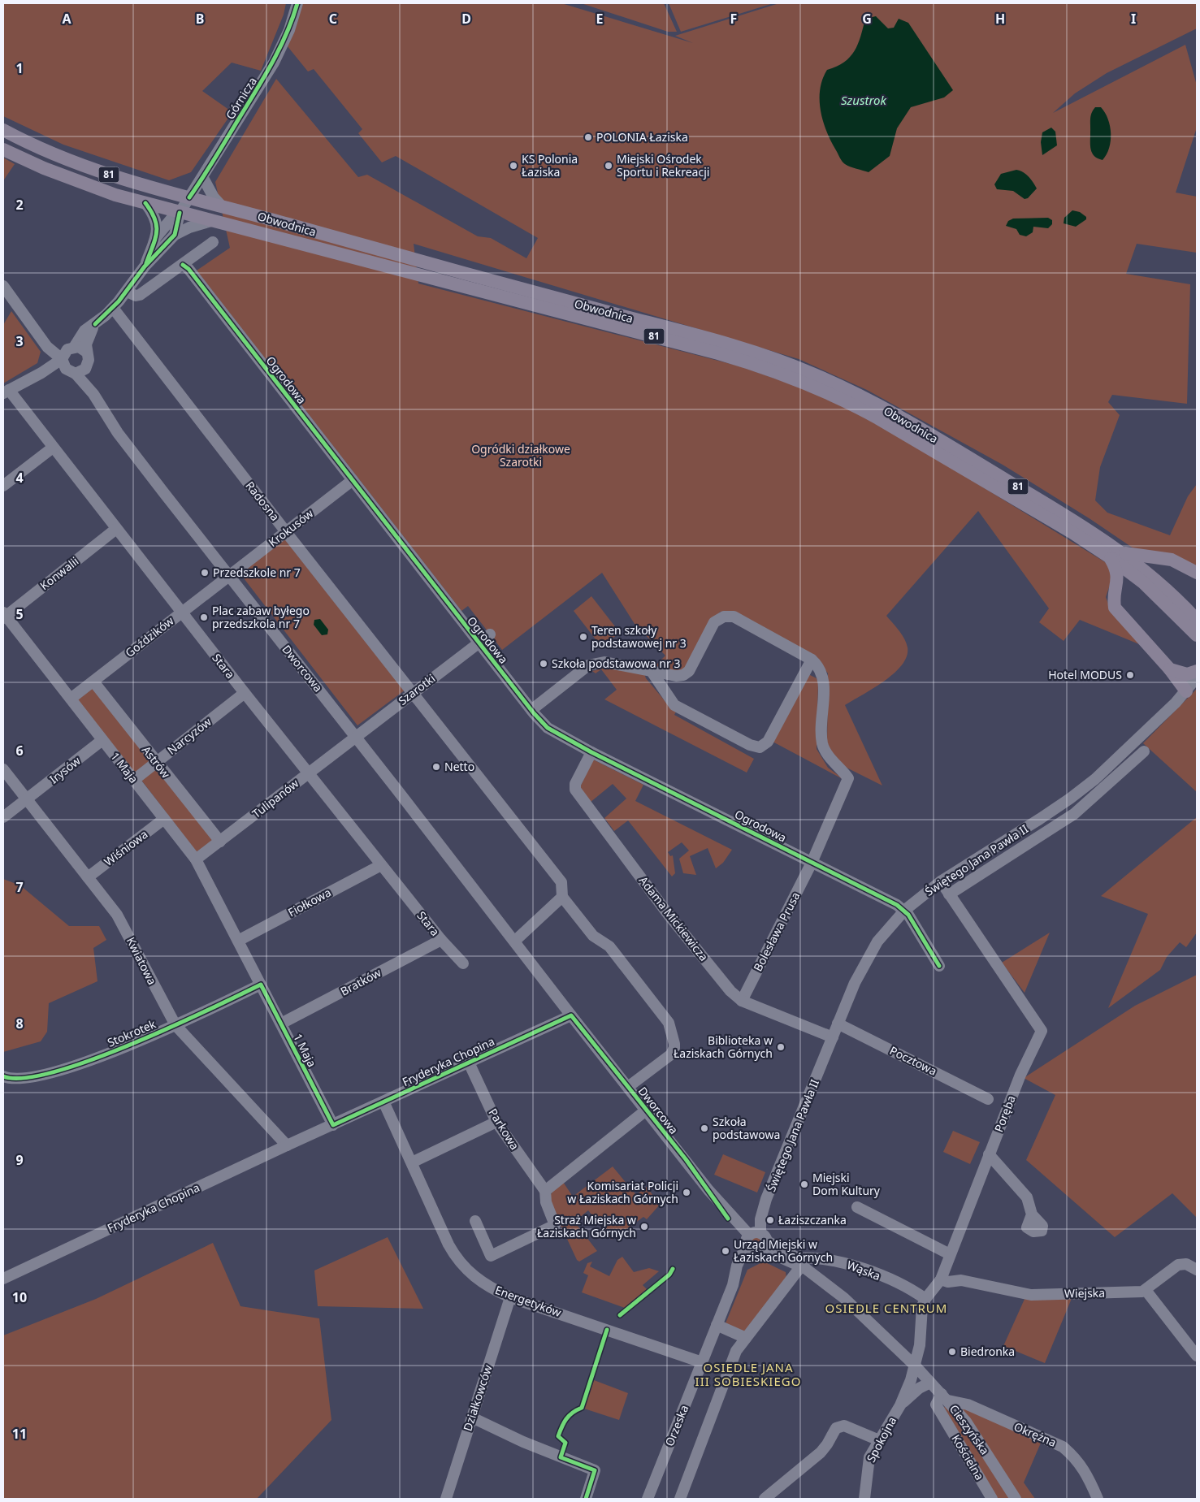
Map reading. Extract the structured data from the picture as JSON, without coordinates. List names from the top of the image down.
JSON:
{
  "streets": {
    "main road": ["81", "Obwodnica"],
    "street": [
      "Górnicza",
      "Ogrodowa",
      "Radosna",
      "Krokusów",
      "Konwalii",
      "Goździków",
      "Stara",
      "Dworcowa",
      "Szarotki",
      "Narcyzów",
      "Astrów",
      "1 Maja",
      "Irysów",
      "Tulipanów",
      "Wiśniowa",
      "Świętego Jana Pawła II",
      "Fiołkowa",
      "Adama Mickiewicza",
      "Bolesława Prusa",
      "Kwiatowa",
      "Bratków",
      "Stokrotek",
      "Pocztowa",
      "Fryderyka Chopina",
      "Poręba",
      "Parkowa",
      "Wąska",
      "Wiejska",
      "Energetyków",
      "Działkowców",
      "Orzeska",
      "Cieszyńska",
      "Okrężna",
      "Spokojna",
      "Kościelna"
    ]
  },
  "crossings": [
    ["Górnicza", "Obwodnica"],
    ["Ogrodowa", "Krokusów"],
    ["Ogrodowa", "Szarotki"],
    ["Ogrodowa", "Świętego Jana Pawła II"],
    ["Ogrodowa", "Adama Mickiewicza"],
    ["Ogrodowa", "Bolesława Prusa"],
    ["Radosna", "Krokusów"],
    ["Radosna", "Dworcowa"],
    ["Radosna", "Szarotki"],
    ["Krokusów", "Goździków"],
    ["Krokusów", "Dworcowa"],
    ["Konwalii", "Stara"],
    ["Konwalii", "1 Maja"],
    ["Goździków", "Stara"],
    ["Goździków", "Dworcowa"],
    ["Goździków", "Astrów"],
    ["Goździków", "1 Maja"],
    ["Stara", "Narcyzów"],
    ["Stara", "Tulipanów"],
    ["Stara", "Fiołkowa"],
    ["Stara", "Bratków"],
    ["Dworcowa", "Szarotki"],
    ["Dworcowa", "Tulipanów"],
    ["Dworcowa", "Świętego Jana Pawła II"],
    ["Dworcowa", "Fryderyka Chopina"],
    ["Dworcowa", "Orzeska"],
    ["Szarotki", "Tulipanów"],
    ["Narcyzów", "Astrów"],
    ["Narcyzów", "1 Maja"],
    ["Astrów", "Tulipanów"],
    ["1 Maja", "Irysów"],
    ["1 Maja", "Tulipanów"],
    ["1 Maja", "Wiśniowa"],
    ["1 Maja", "Fiołkowa"],
    ["1 Maja", "Bratków"],
    ["1 Maja", "Stokrotek"],
    ["1 Maja", "Fryderyka Chopina"],
    ["Irysów", "Kwiatowa"],
    ["Wiśniowa", "Kwiatowa"],
    ["Świętego Jana Pawła II", "Adama Mickiewicza"],
    ["Świętego Jana Pawła II", "Pocztowa"],
    ["Świętego Jana Pawła II", "Poręba"],
    ["Świętego Jana Pawła II", "Orzeska"],
    ["Adama Mickiewicza", "Bolesława Prusa"],
    ["Kwiatowa", "Stokrotek"],
    ["Kwiatowa", "Fryderyka Chopina"],
    ["Fryderyka Chopina", "Parkowa"],
    ["Fryderyka Chopina", "Energetyków"],
    ["Poręba", "Wąska"],
    ["Poręba", "Wiejska"],
    ["Poręba", "Cieszyńska"],
    ["Poręba", "Spokojna"],
    ["Wąska", "Cieszyńska"],
    ["Energetyków", "Działkowców"],
    ["Energetyków", "Orzeska"],
    ["Cieszyńska", "Okrężna"],
    ["Cieszyńska", "Spokojna"],
    ["Cieszyńska", "Kościelna"],
    ["Okrężna", "Kościelna"]
  ],
  "districts": ["OSIEDLE CENTRUM", "OSIEDLE JANA III SOBIESKIEGO"],
  "water": ["Szustrok"],
  "parks": ["Ogródki działkowe Szarotki"],
  "places": [
    "POLONIA Łaziska",
    "KS Polonia Łaziska",
    "Miejski Ośrodek Sportu i Rekreacji",
    "Przedszkole nr 7",
    "Plac zabaw byłego przedszkola nr 7",
    "Teren szkoły podstawowej nr 3",
    "Szkoła podstawowa nr 3",
    "Hotel MODUS",
    "Netto",
    "Biblioteka w Łaziskach Górnych",
    "Szkoła podstawowa",
    "Miejski Dom Kultury",
    "Komisariat Policji w Łaziskach Górnych",
    "Łaziszczanka",
    "Straż Miejska w Łaziskach Górnych",
    "Urząd Miejski w Łaziskach Górnych",
    "Biedronka"
  ],
  "grid": {
    "columns": [
      "A",
      "B",
      "C",
      "D",
      "E",
      "F",
      "G",
      "H",
      "I"
    ],
    "rows": [
      "1",
      "2",
      "3",
      "4",
      "5",
      "6",
      "7",
      "8",
      "9",
      "10",
      "11"
    ]
  }
}
